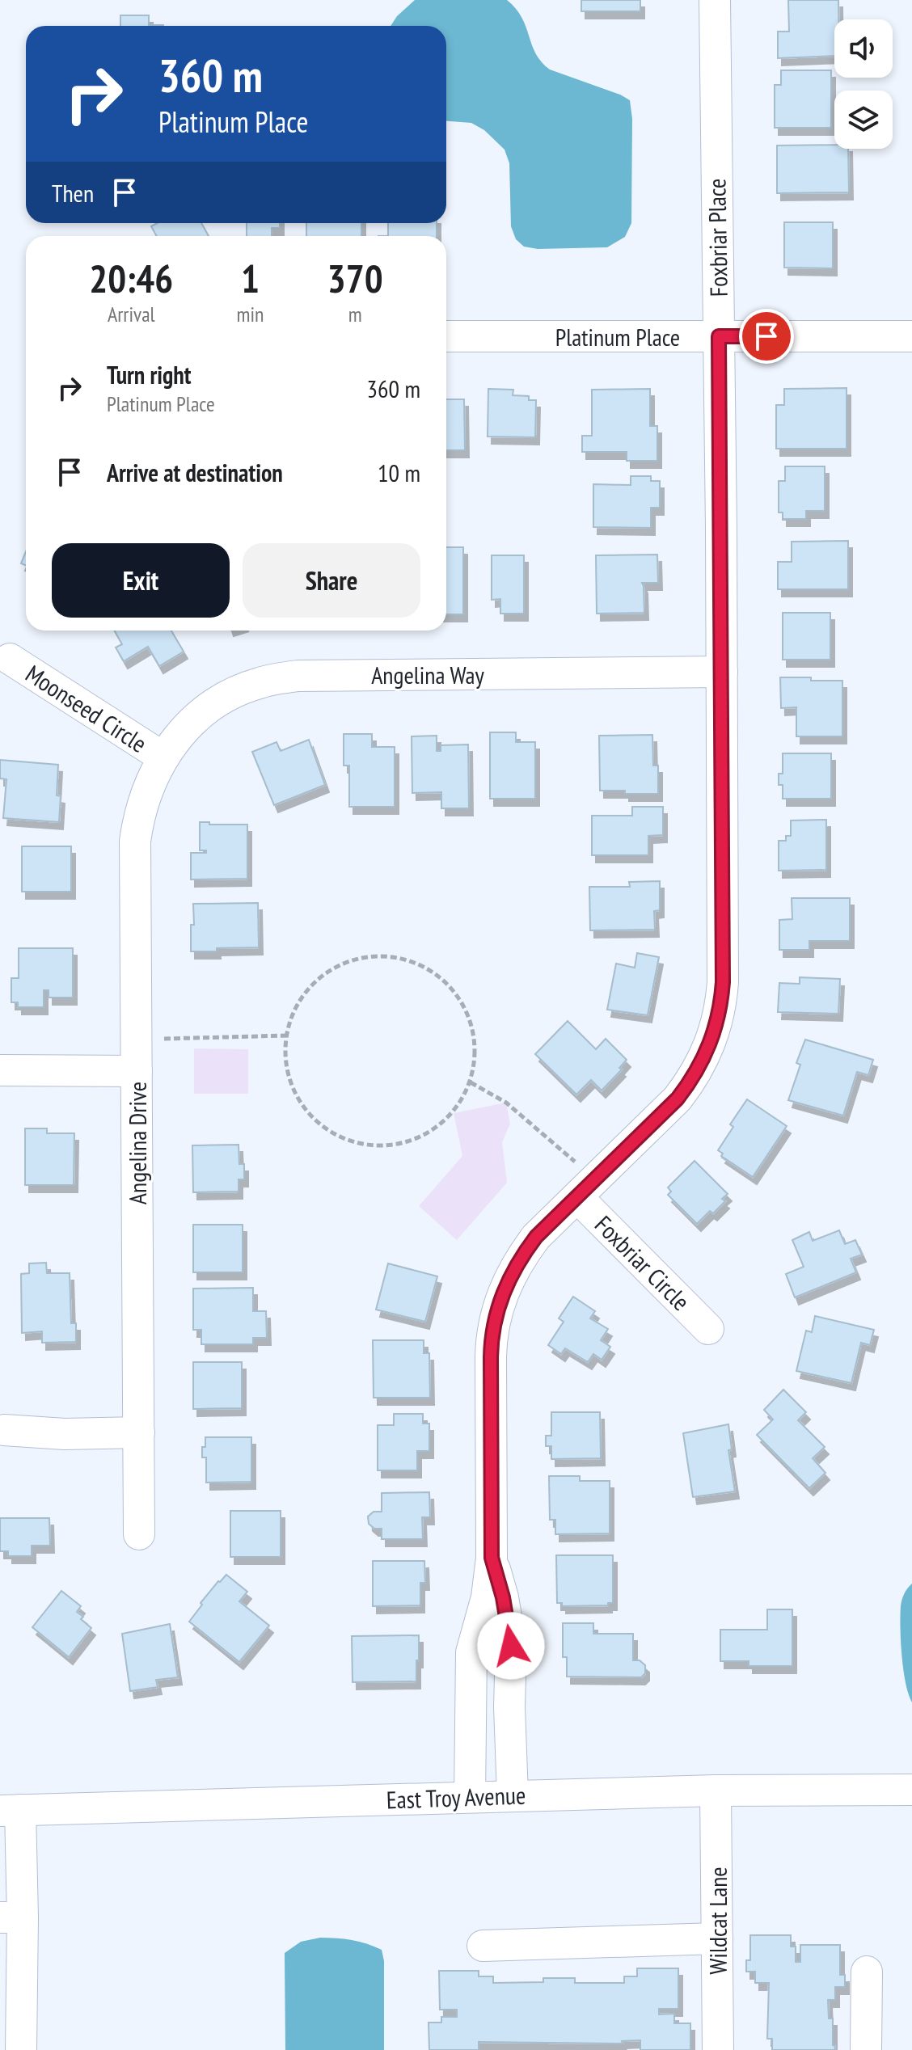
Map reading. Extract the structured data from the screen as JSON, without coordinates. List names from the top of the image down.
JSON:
{
  "streets": {
    "street": [
      "Foxbriar Place",
      "Platinum Place",
      "Angelina Way",
      "Moonseed Circle",
      "Angelina Drive",
      "Foxbriar Circle",
      "East Troy Avenue",
      "Wildcat Lane"
    ]
  },
  "crossings": [
    ["Foxbriar Place", "Platinum Place"],
    ["Foxbriar Place", "Angelina Way"],
    ["Foxbriar Place", "Foxbriar Circle"],
    ["Foxbriar Place", "East Troy Avenue"],
    ["Angelina Way", "Moonseed Circle"],
    ["Angelina Way", "Angelina Drive"],
    ["Moonseed Circle", "Angelina Drive"],
    ["East Troy Avenue", "Wildcat Lane"]
  ],
  "page": {
    "turn": ["360 m", "Platinum Place"],
    "then": "Then",
    "eta": [
      "20:46",
      "Arrival",
      "1",
      "min",
      "370",
      "m"
    ],
    "list": [
      {
        "name": "Turn right",
        "note": "Platinum Place",
        "value": "360 m"
      },
      {
        "name": "Arrive at destination",
        "value": "10 m"
      }
    ],
    "buttons": ["Exit", "Share"]
  }
}
